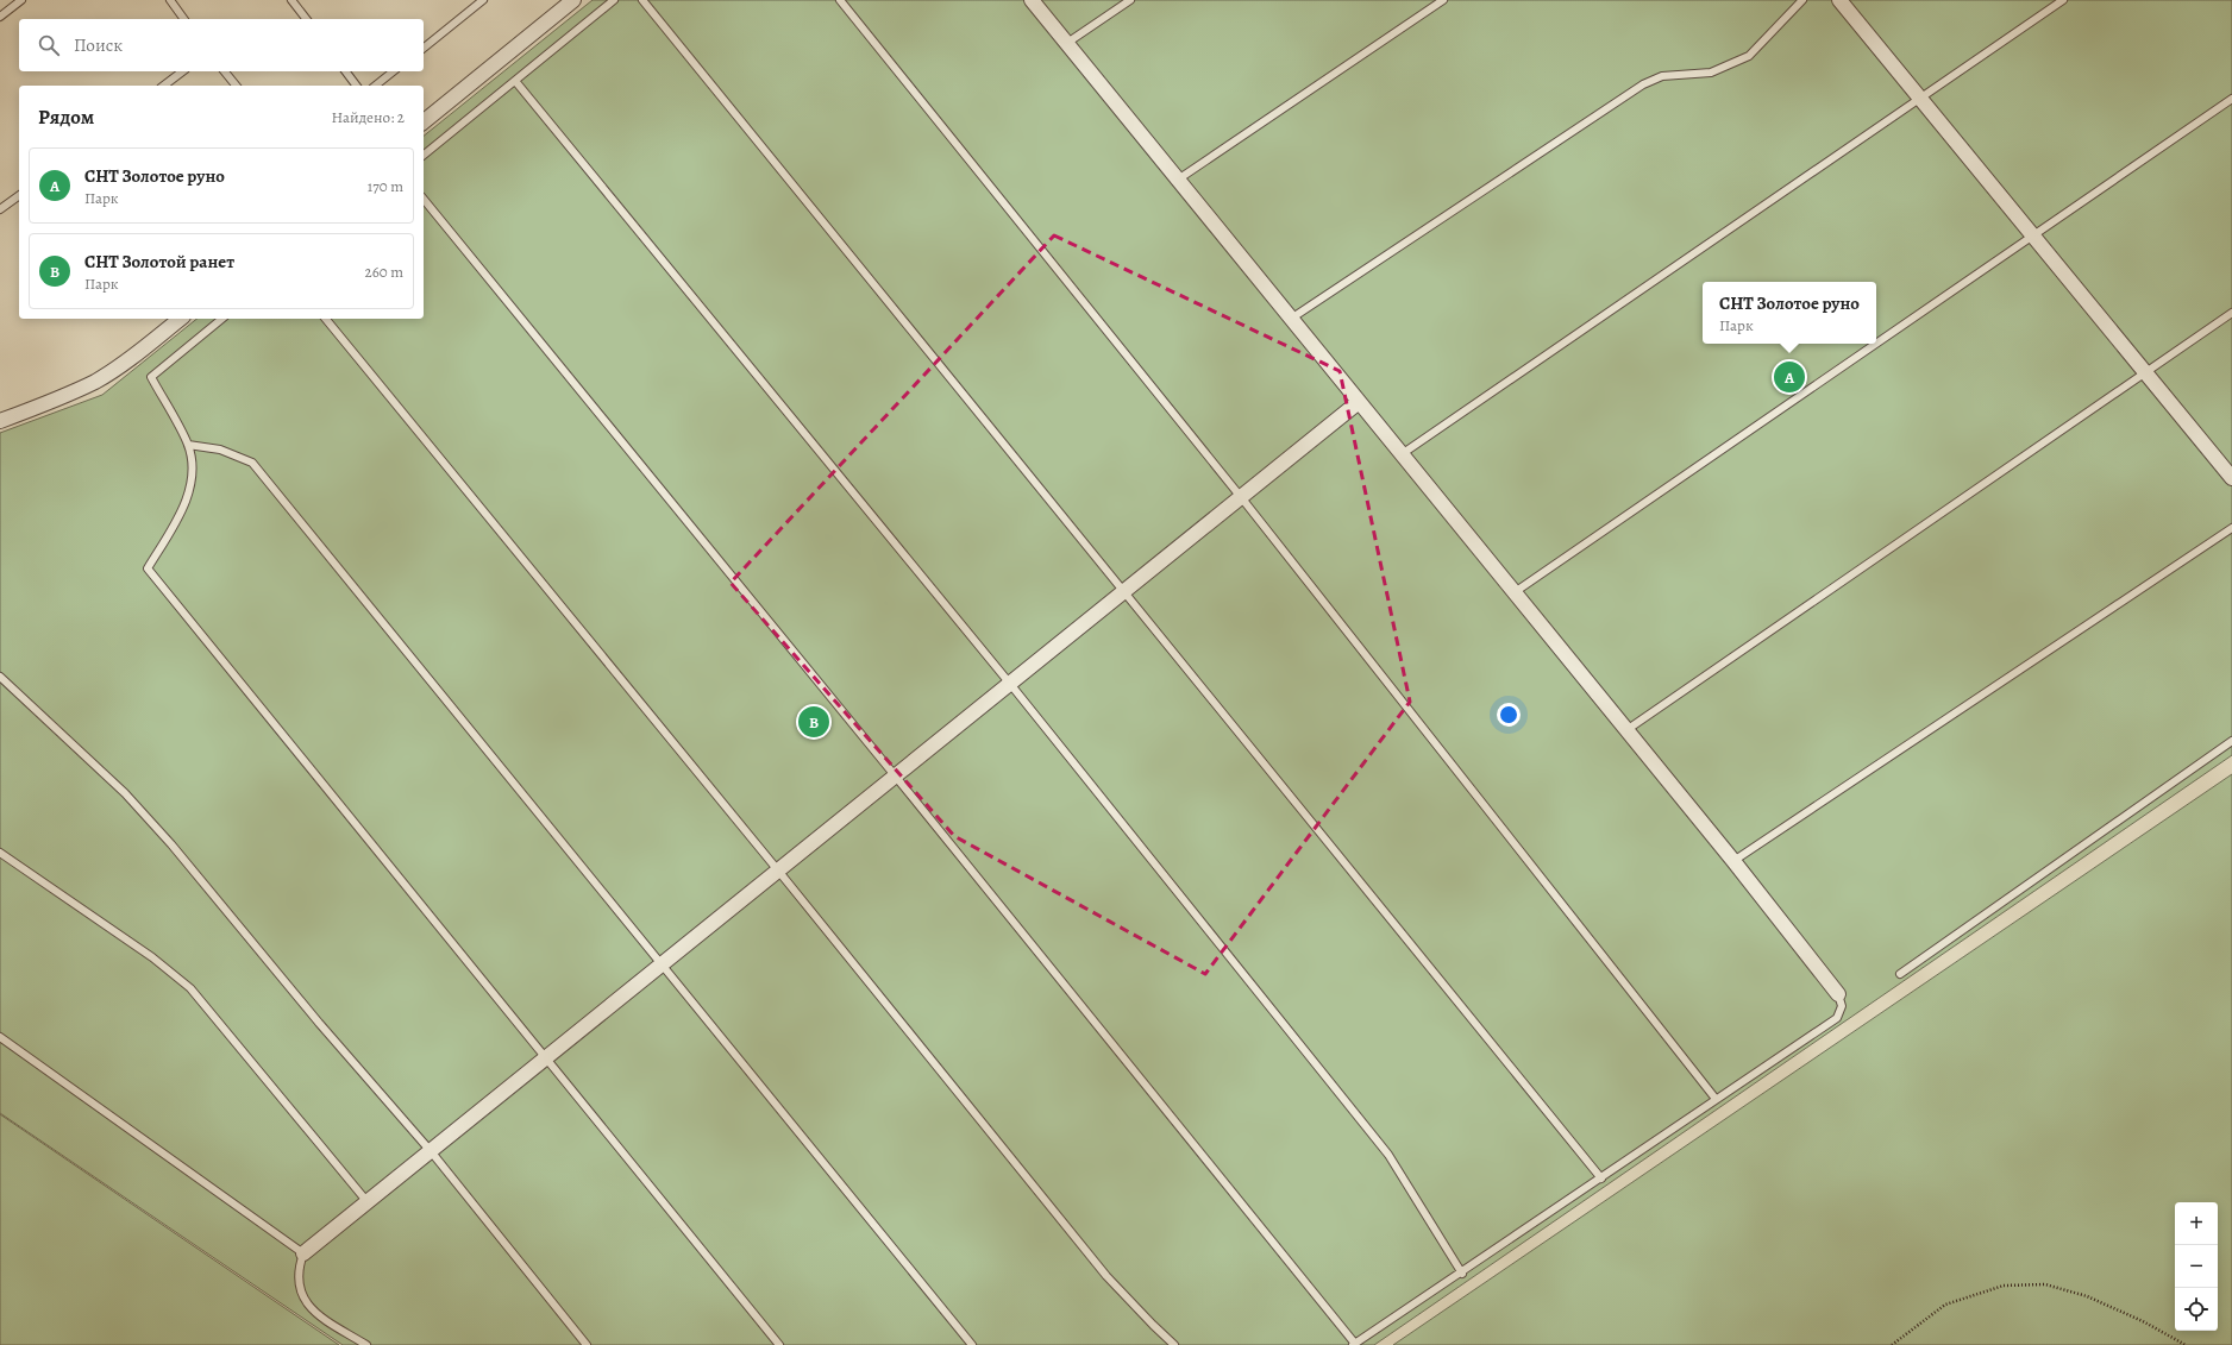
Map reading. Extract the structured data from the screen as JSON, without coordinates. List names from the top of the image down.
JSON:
{
  "page": {
    "search": "Поиск",
    "heading": ["Рядом", "Найдено: 2"],
    "list": [
      {
        "mark": "A",
        "name": "СНТ Золотое руно",
        "note": "Парк",
        "value": "170 m"
      },
      {
        "mark": "B",
        "name": "СНТ Золотой ранет",
        "note": "Парк",
        "value": "260 m"
      }
    ],
    "popup": ["СНТ Золотое руно", "Парк"],
    "pins": ["A", "B"],
    "map_buttons": ["+", "−"]
  }
}
